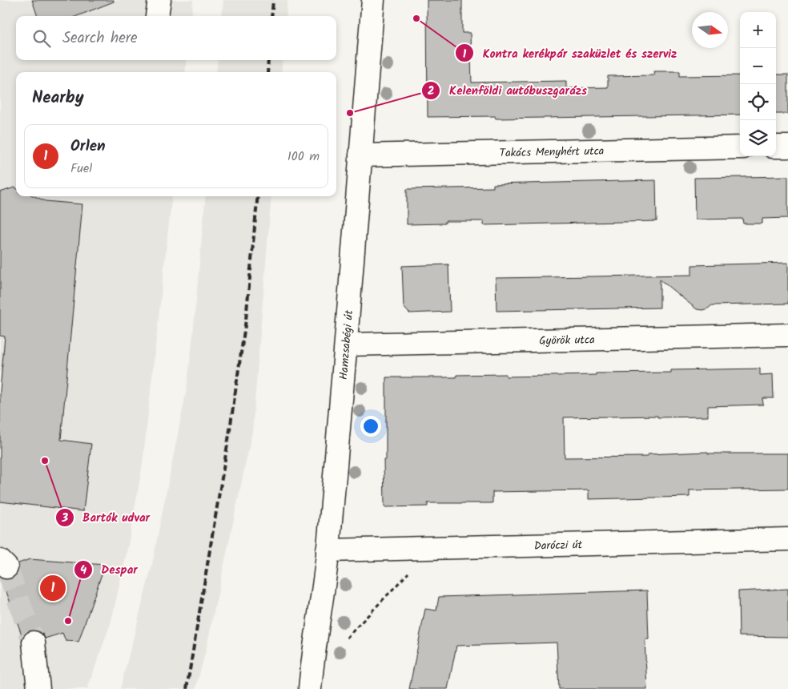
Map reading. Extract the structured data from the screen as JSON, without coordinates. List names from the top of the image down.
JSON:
{
  "streets": {
    "street": [
      "Takács Menyhért utca",
      "Györök utca",
      "Hamzsabégi út",
      "Daróczi út"
    ]
  },
  "crossings": [
    ["Takács Menyhért utca", "Hamzsabégi út"],
    ["Györök utca", "Hamzsabégi út"],
    ["Hamzsabégi út", "Daróczi út"]
  ],
  "places": [
    "Kontra kerékpár szaküzlet és szerviz",
    "Kelenföldi autóbuszgarázs",
    "Bartók udvar",
    "Despar"
  ],
  "north": "right",
  "page": {
    "map_buttons": ["+", "−"],
    "search": "Search here",
    "heading": "Nearby",
    "list": [
      {
        "mark": "1",
        "name": "Orlen",
        "note": "Fuel",
        "value": "100 m"
      }
    ],
    "pins": "1"
  }
}
